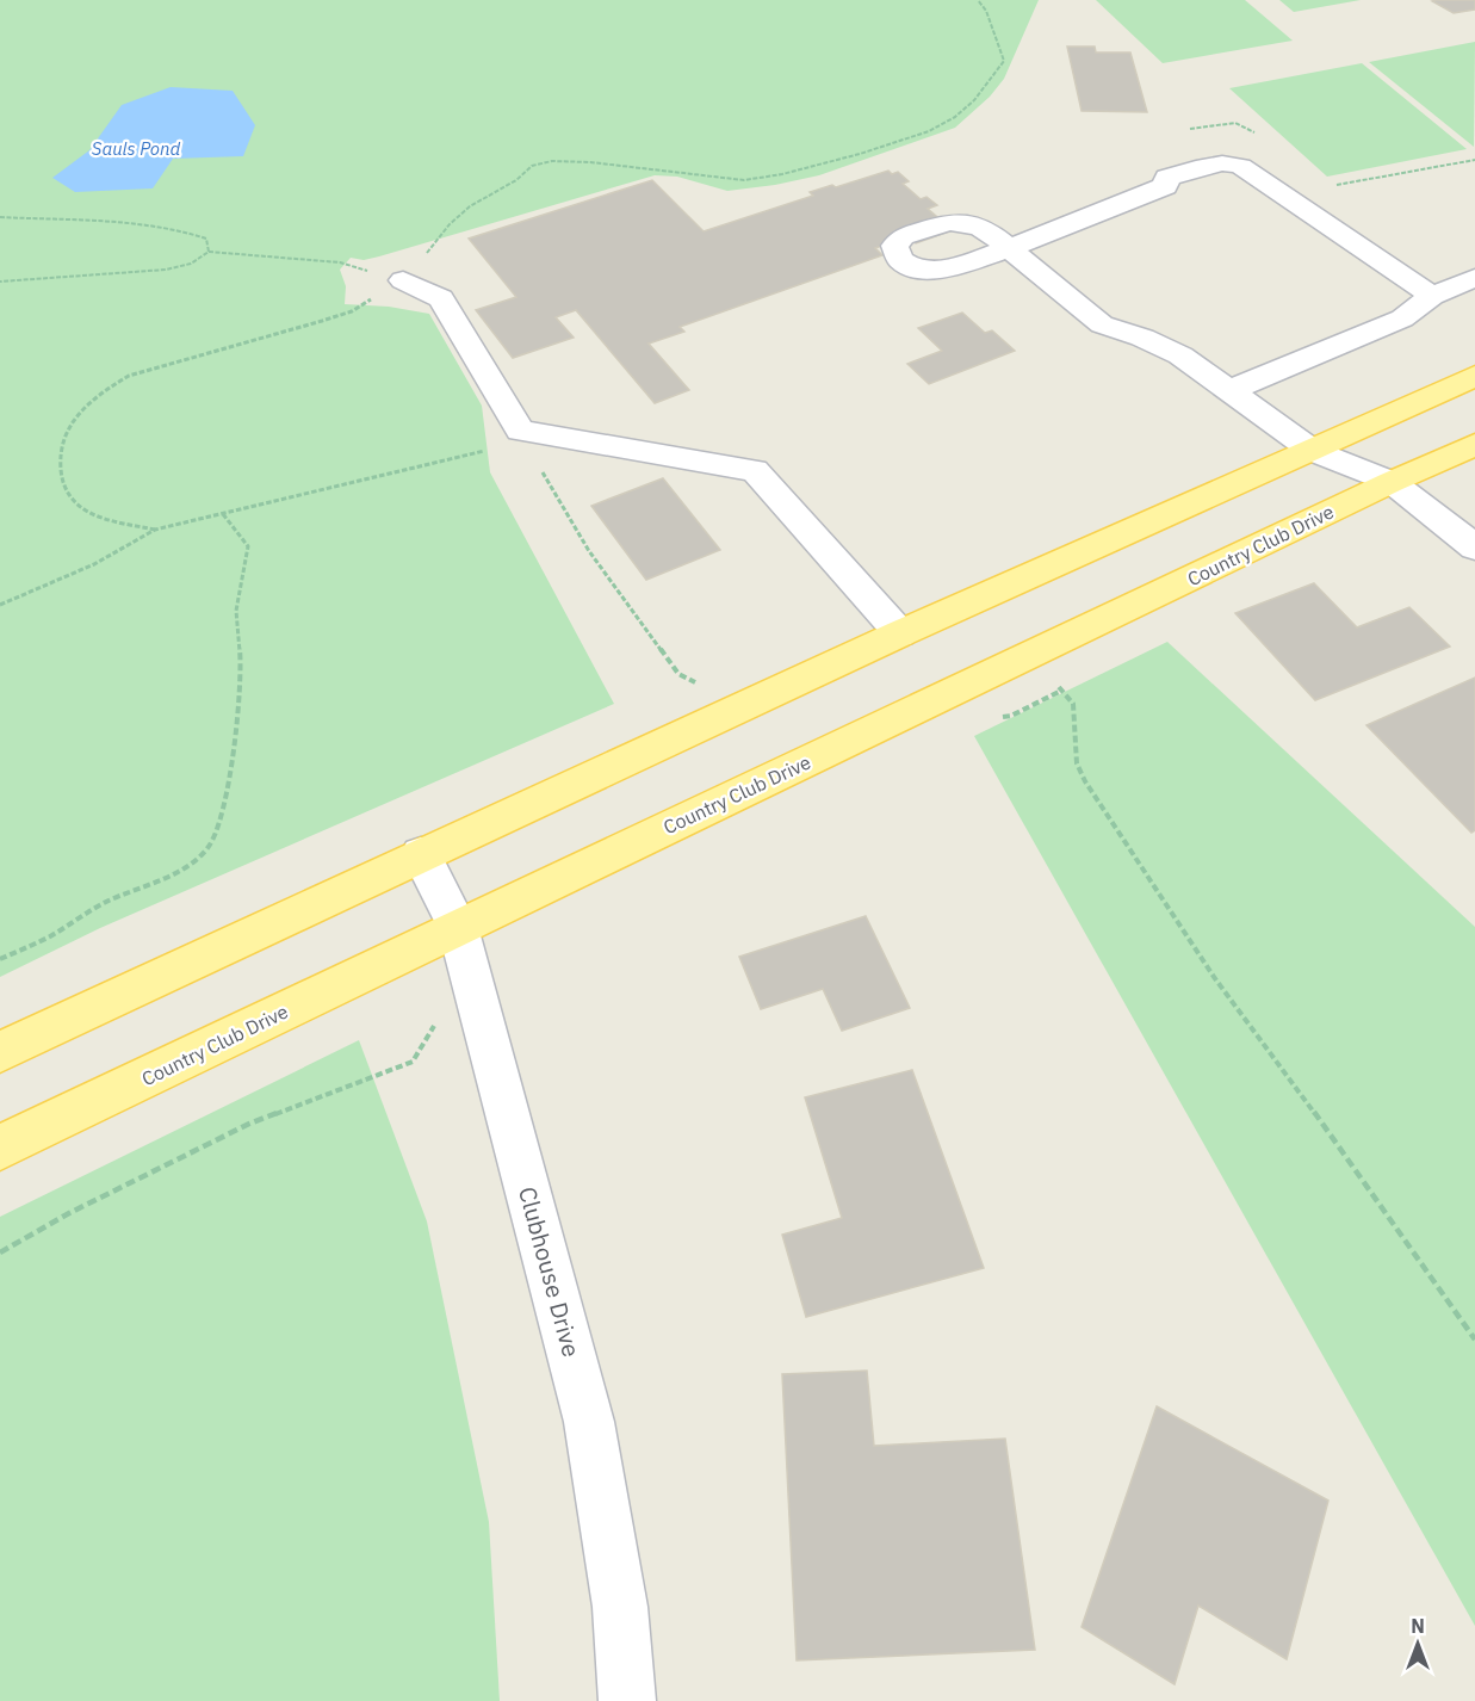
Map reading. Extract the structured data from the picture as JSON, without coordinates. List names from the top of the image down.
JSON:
{
  "streets": {
    "main road": ["Country Club Drive"],
    "street": ["Clubhouse Drive"]
  },
  "crossings": [
    ["Country Club Drive", "Clubhouse Drive"]
  ],
  "water": ["Sauls Pond"],
  "north": "top"
}
